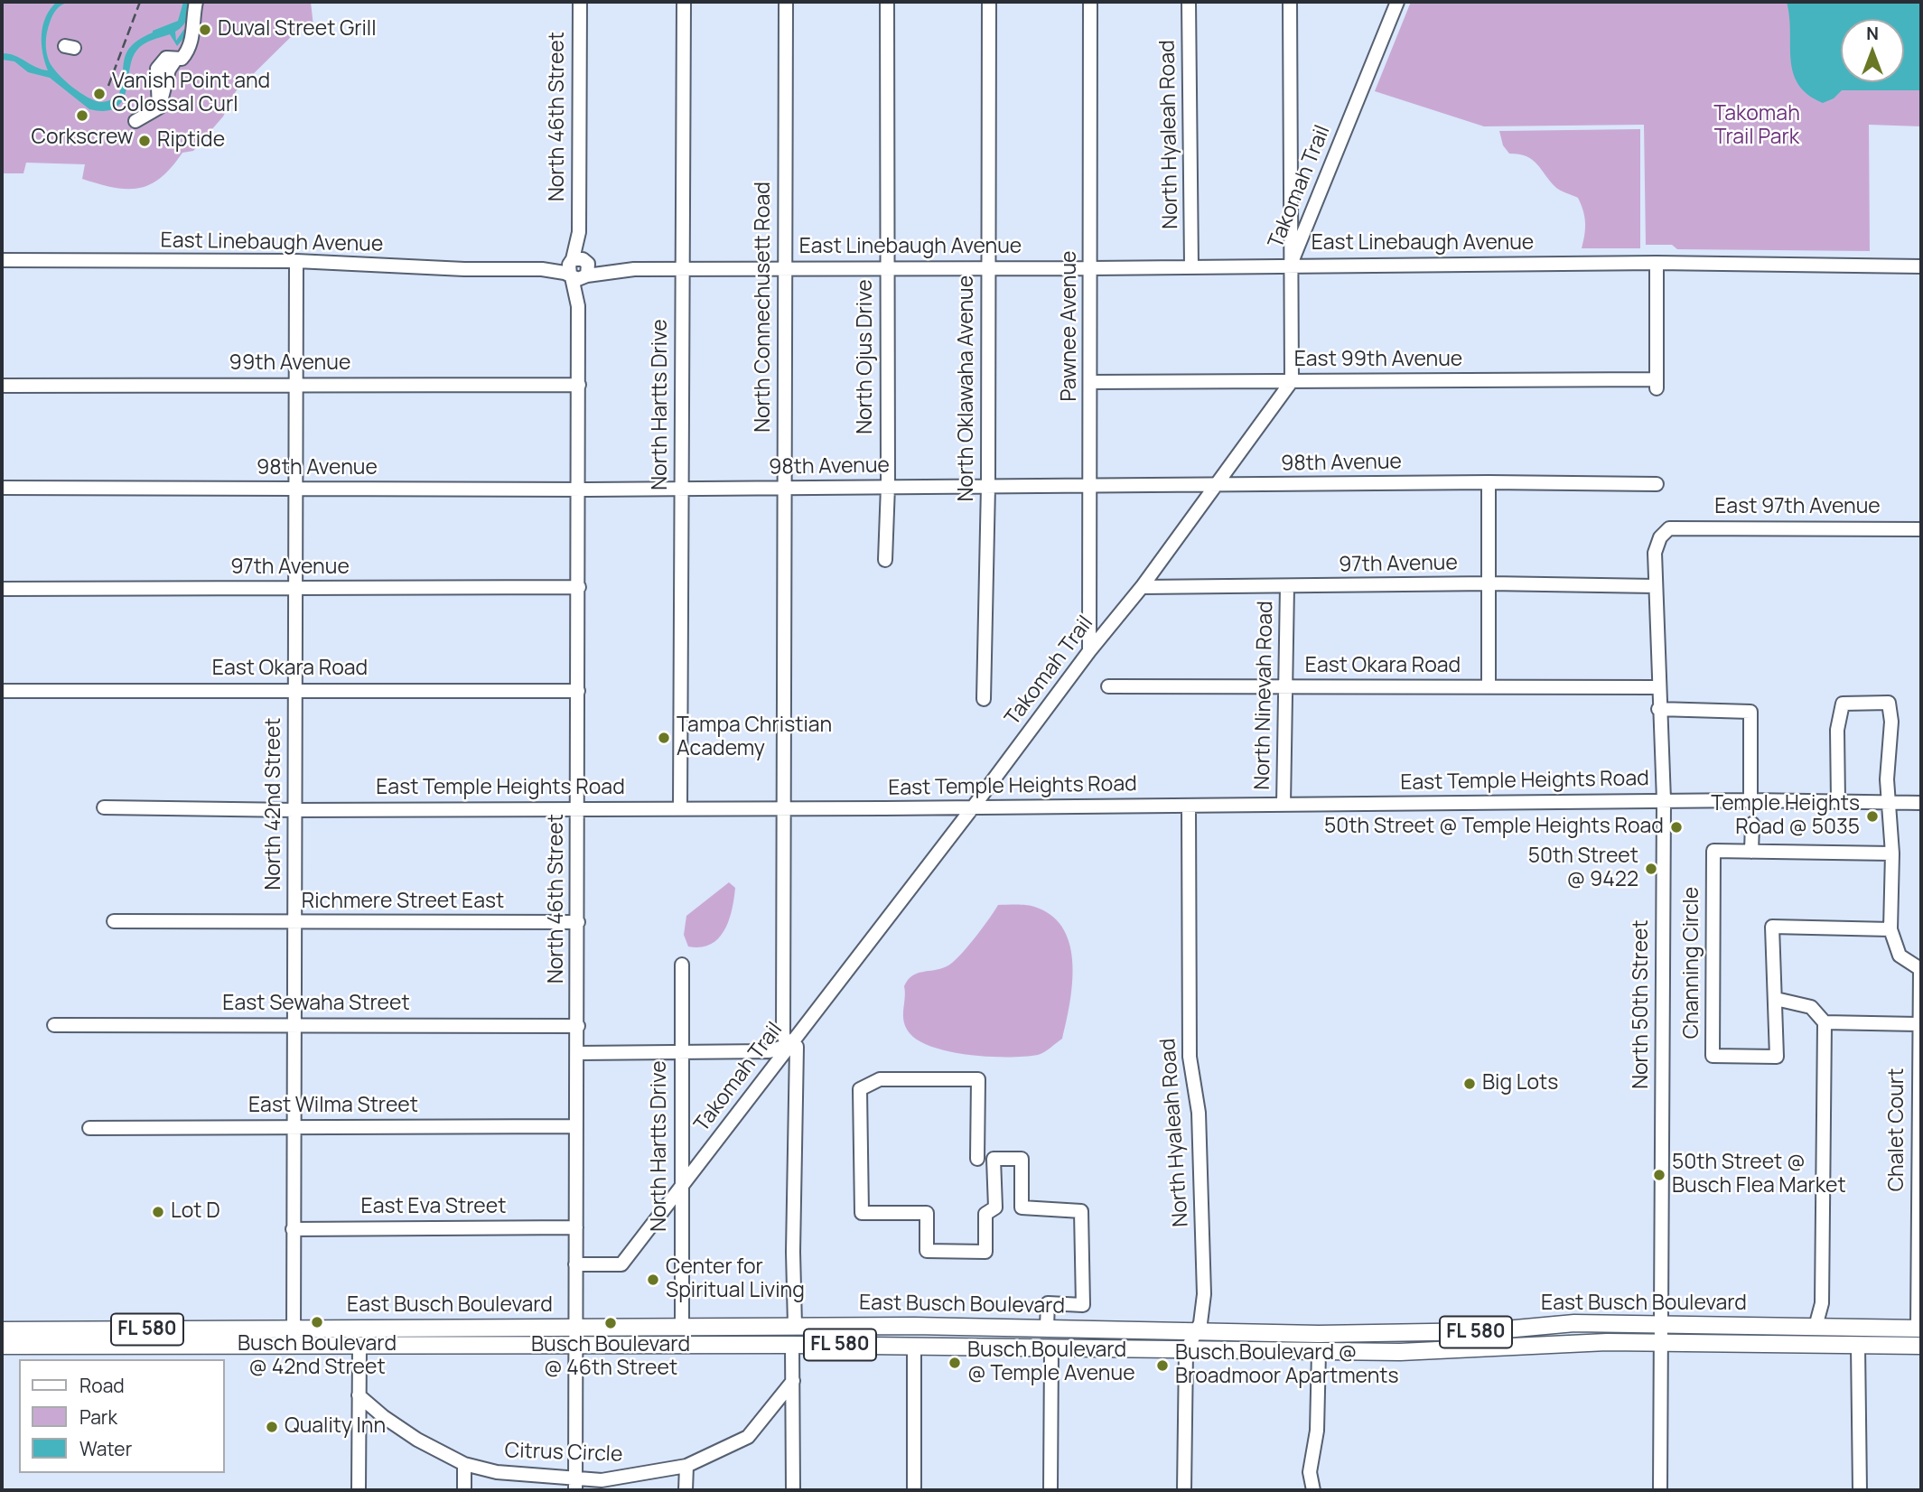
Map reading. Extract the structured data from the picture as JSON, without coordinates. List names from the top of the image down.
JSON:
{
  "streets": {
    "main road": ["East Busch Boulevard", "FL 580"],
    "street": [
      "North 46th Street",
      "North Hyaleah Road",
      "Takomah Trail",
      "East Linebaugh Avenue",
      "North Connechusett Road",
      "Pawnee Avenue",
      "North Ojus Drive",
      "East 99th Avenue",
      "99th Avenue",
      "North Oklawaha Avenue",
      "North Hartts Drive",
      "98th Avenue",
      "East 97th Avenue",
      "97th Avenue",
      "East Okara Road",
      "North Ninevah Road",
      "East Temple Heights Road",
      "North 42nd Street",
      "Richmere Street East",
      "Channing Circle",
      "East Sewaha Street",
      "North 50th Street",
      "East Wilma Street",
      "Chalet Court",
      "East Eva Street",
      "Citrus Circle"
    ]
  },
  "crossings": [
    ["North 46th Street", "Takomah Trail"],
    ["North 46th Street", "East Linebaugh Avenue"],
    ["North 46th Street", "99th Avenue"],
    ["North 46th Street", "98th Avenue"],
    ["North 46th Street", "97th Avenue"],
    ["North 46th Street", "East Okara Road"],
    ["North 46th Street", "East Temple Heights Road"],
    ["North 46th Street", "Richmere Street East"],
    ["North 46th Street", "East Sewaha Street"],
    ["North 46th Street", "East Wilma Street"],
    ["North 46th Street", "East Eva Street"],
    ["North 46th Street", "East Busch Boulevard"],
    ["North 46th Street", "Citrus Circle"],
    ["North Hyaleah Road", "East Linebaugh Avenue"],
    ["North Hyaleah Road", "East Temple Heights Road"],
    ["North Hyaleah Road", "East Busch Boulevard"],
    ["Takomah Trail", "East Linebaugh Avenue"],
    ["Takomah Trail", "North Connechusett Road"],
    ["Takomah Trail", "Pawnee Avenue"],
    ["Takomah Trail", "East 99th Avenue"],
    ["Takomah Trail", "North Hartts Drive"],
    ["Takomah Trail", "98th Avenue"],
    ["Takomah Trail", "97th Avenue"],
    ["Takomah Trail", "East Temple Heights Road"],
    ["East Linebaugh Avenue", "North Connechusett Road"],
    ["East Linebaugh Avenue", "Pawnee Avenue"],
    ["East Linebaugh Avenue", "North Ojus Drive"],
    ["East Linebaugh Avenue", "East 99th Avenue"],
    ["East Linebaugh Avenue", "North Oklawaha Avenue"],
    ["East Linebaugh Avenue", "North Hartts Drive"],
    ["East Linebaugh Avenue", "North 42nd Street"],
    ["North Connechusett Road", "98th Avenue"],
    ["North Connechusett Road", "East Temple Heights Road"],
    ["North Connechusett Road", "East Busch Boulevard"],
    ["Pawnee Avenue", "East 99th Avenue"],
    ["Pawnee Avenue", "98th Avenue"],
    ["North Ojus Drive", "98th Avenue"],
    ["99th Avenue", "North 42nd Street"],
    ["North Oklawaha Avenue", "98th Avenue"],
    ["North Hartts Drive", "98th Avenue"],
    ["North Hartts Drive", "East Temple Heights Road"],
    ["North Hartts Drive", "East Busch Boulevard"],
    ["98th Avenue", "North 42nd Street"],
    ["East 97th Avenue", "North 50th Street"],
    ["97th Avenue", "North Ninevah Road"],
    ["97th Avenue", "North 42nd Street"],
    ["97th Avenue", "North 50th Street"],
    ["East Okara Road", "North Ninevah Road"],
    ["East Okara Road", "North 42nd Street"],
    ["East Okara Road", "North 50th Street"],
    ["North Ninevah Road", "East Temple Heights Road"],
    ["East Temple Heights Road", "North 42nd Street"],
    ["East Temple Heights Road", "North 50th Street"],
    ["North 42nd Street", "Richmere Street East"],
    ["North 42nd Street", "East Sewaha Street"],
    ["North 42nd Street", "East Wilma Street"],
    ["North 42nd Street", "East Eva Street"],
    ["North 42nd Street", "East Busch Boulevard"],
    ["Channing Circle", "Chalet Court"],
    ["North 50th Street", "East Busch Boulevard"],
    ["Chalet Court", "East Busch Boulevard"]
  ],
  "parks": ["Takomah Trail Park"],
  "places": [
    "Duval Street Grill",
    "Vanish Point and Colossal Curl",
    "Corkscrew",
    "Riptide",
    "Tampa Christian Academy",
    "Temple Heights Road @ 5035",
    "50th Street @ Temple Heights Road",
    "50th Street @ 9422",
    "Big Lots",
    "50th Street @ Busch Flea Market",
    "Lot D",
    "Center for Spiritual Living",
    "Busch Boulevard @ 42nd Street",
    "Busch Boulevard @ 46th Street",
    "Busch Boulevard @ Temple Avenue",
    "Busch Boulevard @ Broadmoor Apartments",
    "Quality Inn"
  ],
  "legend": ["Road", "Park", "Water"],
  "north": "top"
}
